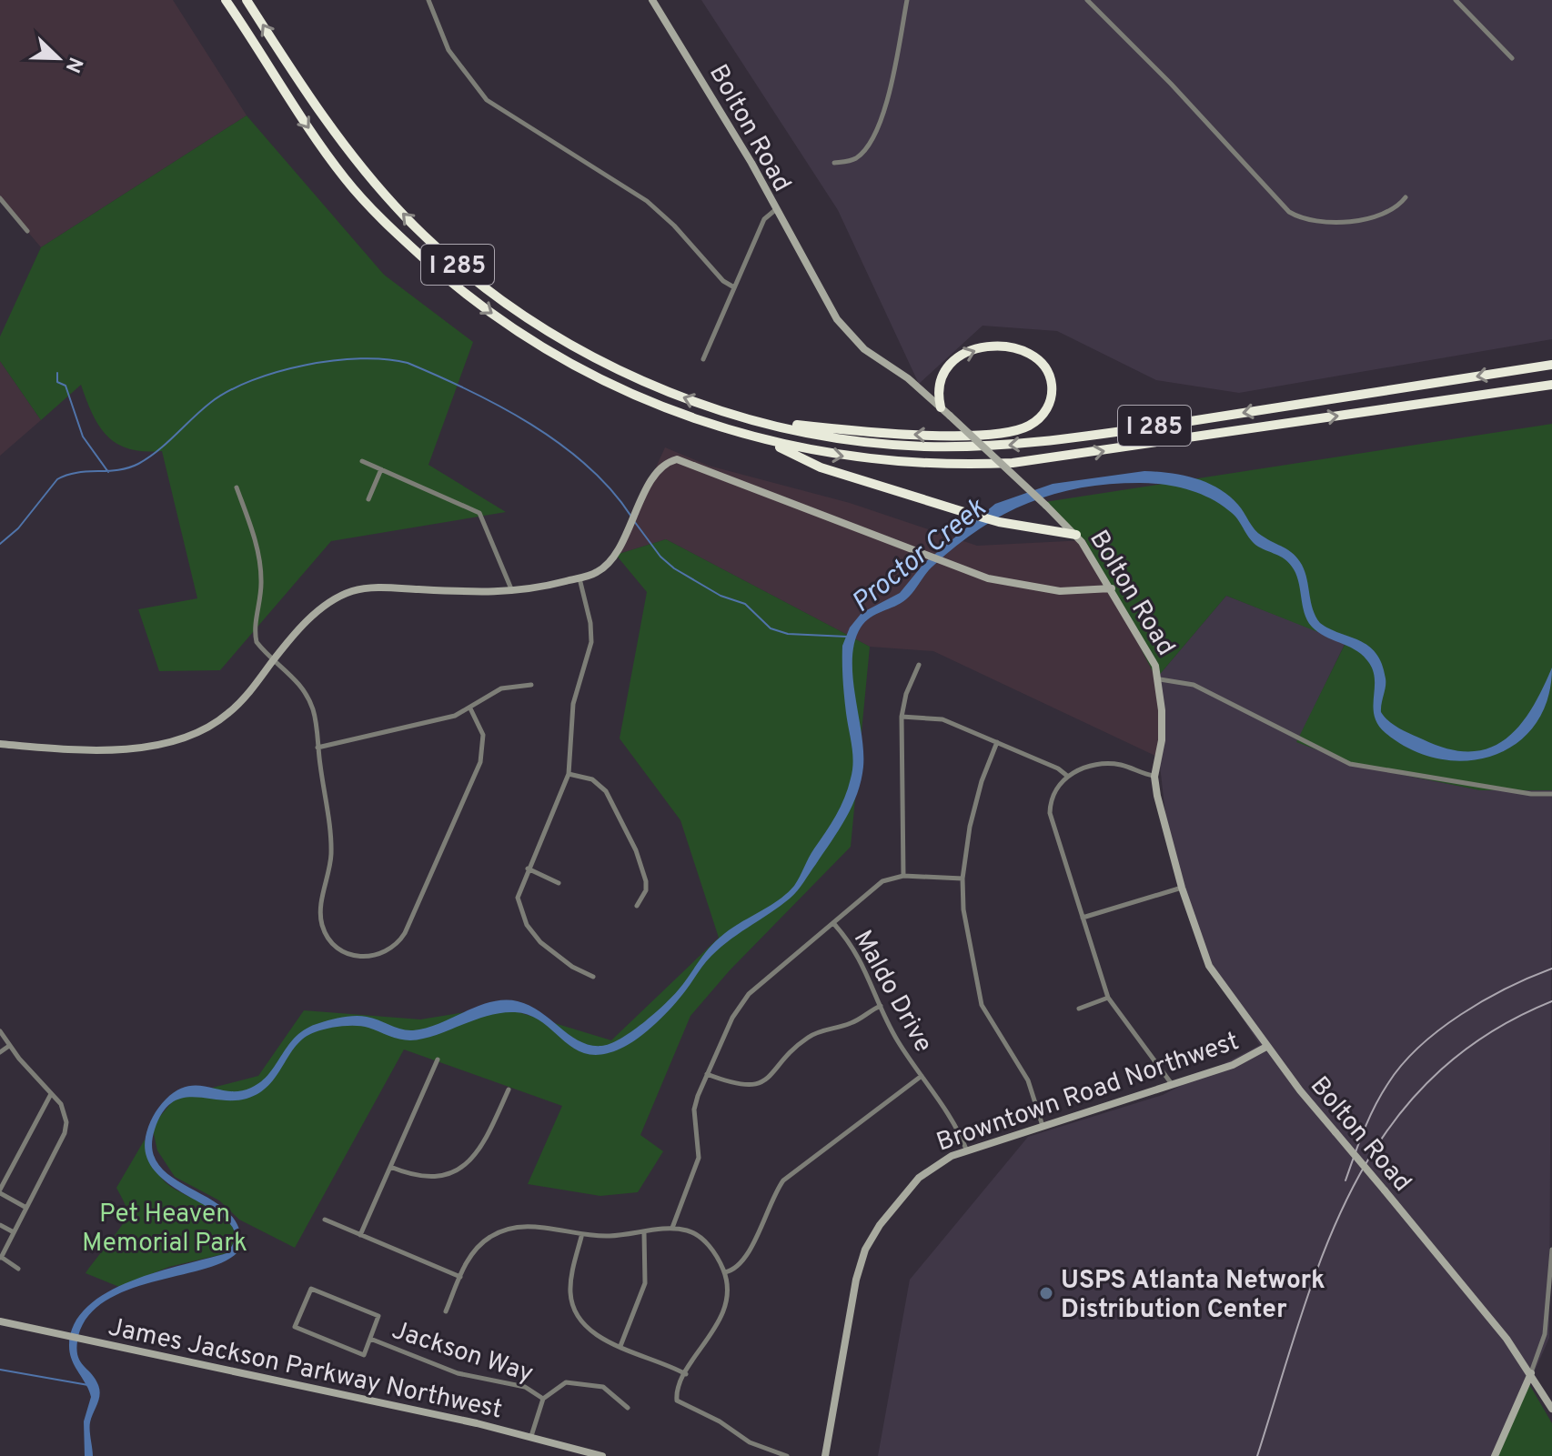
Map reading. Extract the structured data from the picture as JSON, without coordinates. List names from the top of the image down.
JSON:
{
  "streets": {
    "highway": ["I 285"],
    "main road": ["Bolton Road", "Browntown Road Northwest", "James Jackson Parkway Northwest"],
    "street": ["Maldo Drive", "Jackson Way"]
  },
  "crossings": [
    ["Bolton Road", "Browntown Road Northwest"],
    ["Maldo Drive", "Browntown Road Northwest"]
  ],
  "water": ["Proctor Creek"],
  "parks": ["Pet Heaven Memorial Park"],
  "places": ["USPS Atlanta Network Distribution Center"],
  "north": "bottom right"
}
